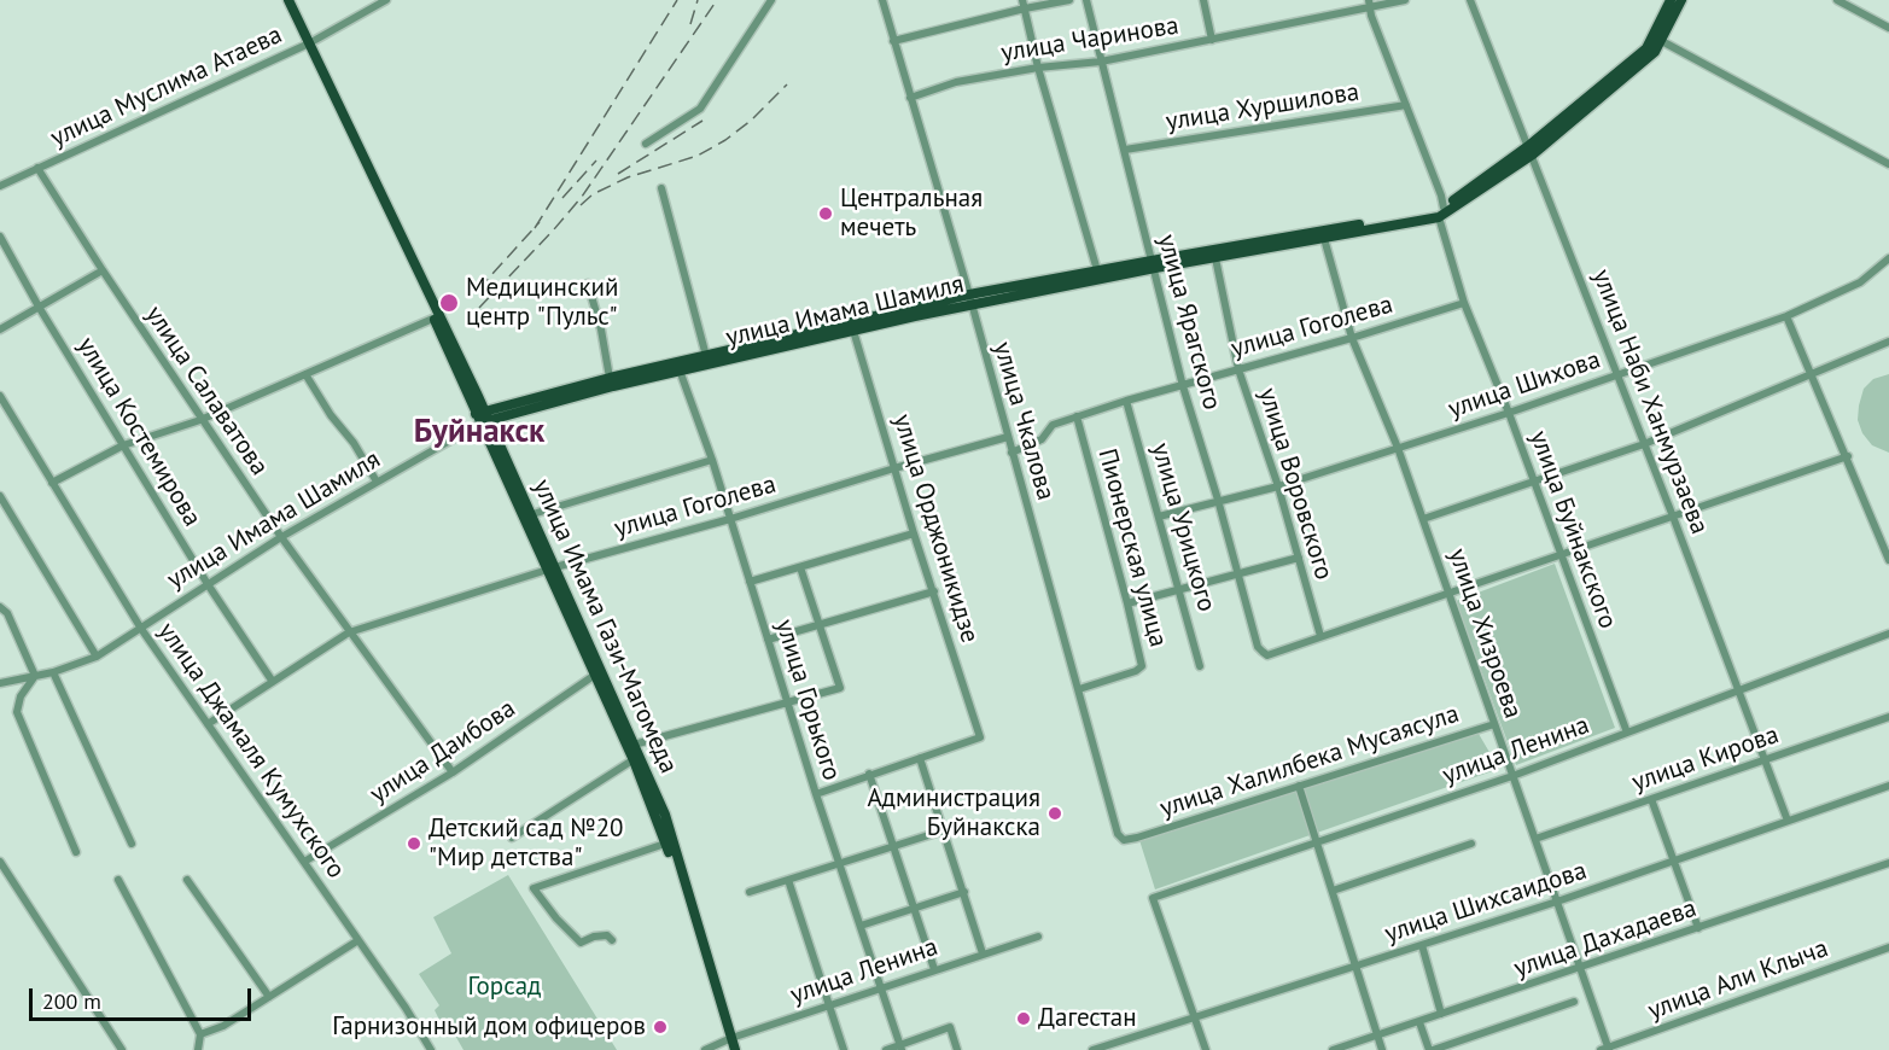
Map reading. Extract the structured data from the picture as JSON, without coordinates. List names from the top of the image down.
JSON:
{
  "streets": {
    "main road": ["улица Имама Шамиля", "улица Имама Гази-Магомеда"],
    "street": [
      "улица Чаринова",
      "улица Муслима Атаева",
      "улица Хуршилова",
      "улица Ярагского",
      "улица Гоголева",
      "улица Шихова",
      "улица Салаватова",
      "улица Наби Ханмурзаева",
      "улица Чкалова",
      "улица Костемирова",
      "улица Воровского",
      "улица Урицкого",
      "улица Орджоникидзе",
      "улица Буйнакского",
      "Пионерская улица",
      "улица Хизроева",
      "улица Горького",
      "улица Джамаля Кумухского",
      "улица Ленина",
      "улица Даибова",
      "улица Кирова",
      "улица Халилбека Мусаясула",
      "улица Шихсаидова",
      "улица Дахадаева",
      "улица Али Клыча"
    ]
  },
  "crossings": [
    ["улица Чаринова", "улица Ярагского"],
    ["улица Чаринова", "улица Чкалова"],
    ["улица Чаринова", "улица Буйнакского"],
    ["улица Муслима Атаева", "улица Салаватова"],
    ["улица Муслима Атаева", "улица Имама Гази-Магомеда"],
    ["улица Хуршилова", "улица Ярагского"],
    ["улица Хуршилова", "улица Буйнакского"],
    ["улица Имама Шамиля", "улица Ярагского"],
    ["улица Имама Шамиля", "улица Салаватова"],
    ["улица Имама Шамиля", "улица Наби Ханмурзаева"],
    ["улица Имама Шамиля", "улица Чкалова"],
    ["улица Имама Шамиля", "улица Костемирова"],
    ["улица Имама Шамиля", "улица Воровского"],
    ["улица Имама Шамиля", "улица Орджоникидзе"],
    ["улица Имама Шамиля", "улица Буйнакского"],
    ["улица Имама Шамиля", "улица Имама Гази-Магомеда"],
    ["улица Имама Шамиля", "улица Хизроева"],
    ["улица Имама Шамиля", "улица Горького"],
    ["улица Имама Шамиля", "улица Джамаля Кумухского"],
    ["улица Ярагского", "улица Гоголева"],
    ["улица Ярагского", "улица Шихова"],
    ["улица Ярагского", "улица Воровского"],
    ["улица Гоголева", "улица Салаватова"],
    ["улица Гоголева", "улица Чкалова"],
    ["улица Гоголева", "улица Костемирова"],
    ["улица Гоголева", "улица Воровского"],
    ["улица Гоголева", "улица Урицкого"],
    ["улица Гоголева", "улица Орджоникидзе"],
    ["улица Гоголева", "улица Буйнакского"],
    ["улица Гоголева", "Пионерская улица"],
    ["улица Гоголева", "улица Имама Гази-Магомеда"],
    ["улица Гоголева", "улица Хизроева"],
    ["улица Гоголева", "улица Горького"],
    ["улица Гоголева", "улица Джамаля Кумухского"],
    ["улица Шихова", "улица Наби Ханмурзаева"],
    ["улица Шихова", "улица Воровского"],
    ["улица Шихова", "улица Урицкого"],
    ["улица Шихова", "улица Буйнакского"],
    ["улица Шихова", "улица Хизроева"],
    ["улица Салаватова", "улица Даибова"],
    ["улица Наби Ханмурзаева", "улица Ленина"],
    ["улица Наби Ханмурзаева", "улица Кирова"],
    ["улица Наби Ханмурзаева", "улица Шихсаидова"],
    ["улица Чкалова", "Пионерская улица"],
    ["улица Чкалова", "улица Халилбека Мусаясула"],
    ["улица Буйнакского", "улица Ленина"],
    ["улица Имама Гази-Магомеда", "улица Даибова"],
    ["улица Хизроева", "улица Ленина"],
    ["улица Хизроева", "улица Кирова"],
    ["улица Хизроева", "улица Халилбека Мусаясула"],
    ["улица Хизроева", "улица Шихсаидова"],
    ["улица Хизроева", "улица Дахадаева"],
    ["улица Хизроева", "улица Али Клыча"],
    ["улица Горького", "улица Ленина"],
    ["улица Джамаля Кумухского", "улица Даибова"],
    ["улица Ленина", "улица Шихсаидова"]
  ],
  "districts": ["Буйнакск"],
  "parks": ["Горсад"],
  "places": [
    "Центральная мечеть",
    "Медицинский центр \"Пульс\"",
    "Администрация Буйнакска",
    "Детский сад №20 \"Мир детства\"",
    "Дагестан",
    "Гарнизонный дом офицеров"
  ],
  "scale_bar": "200 m"
}
